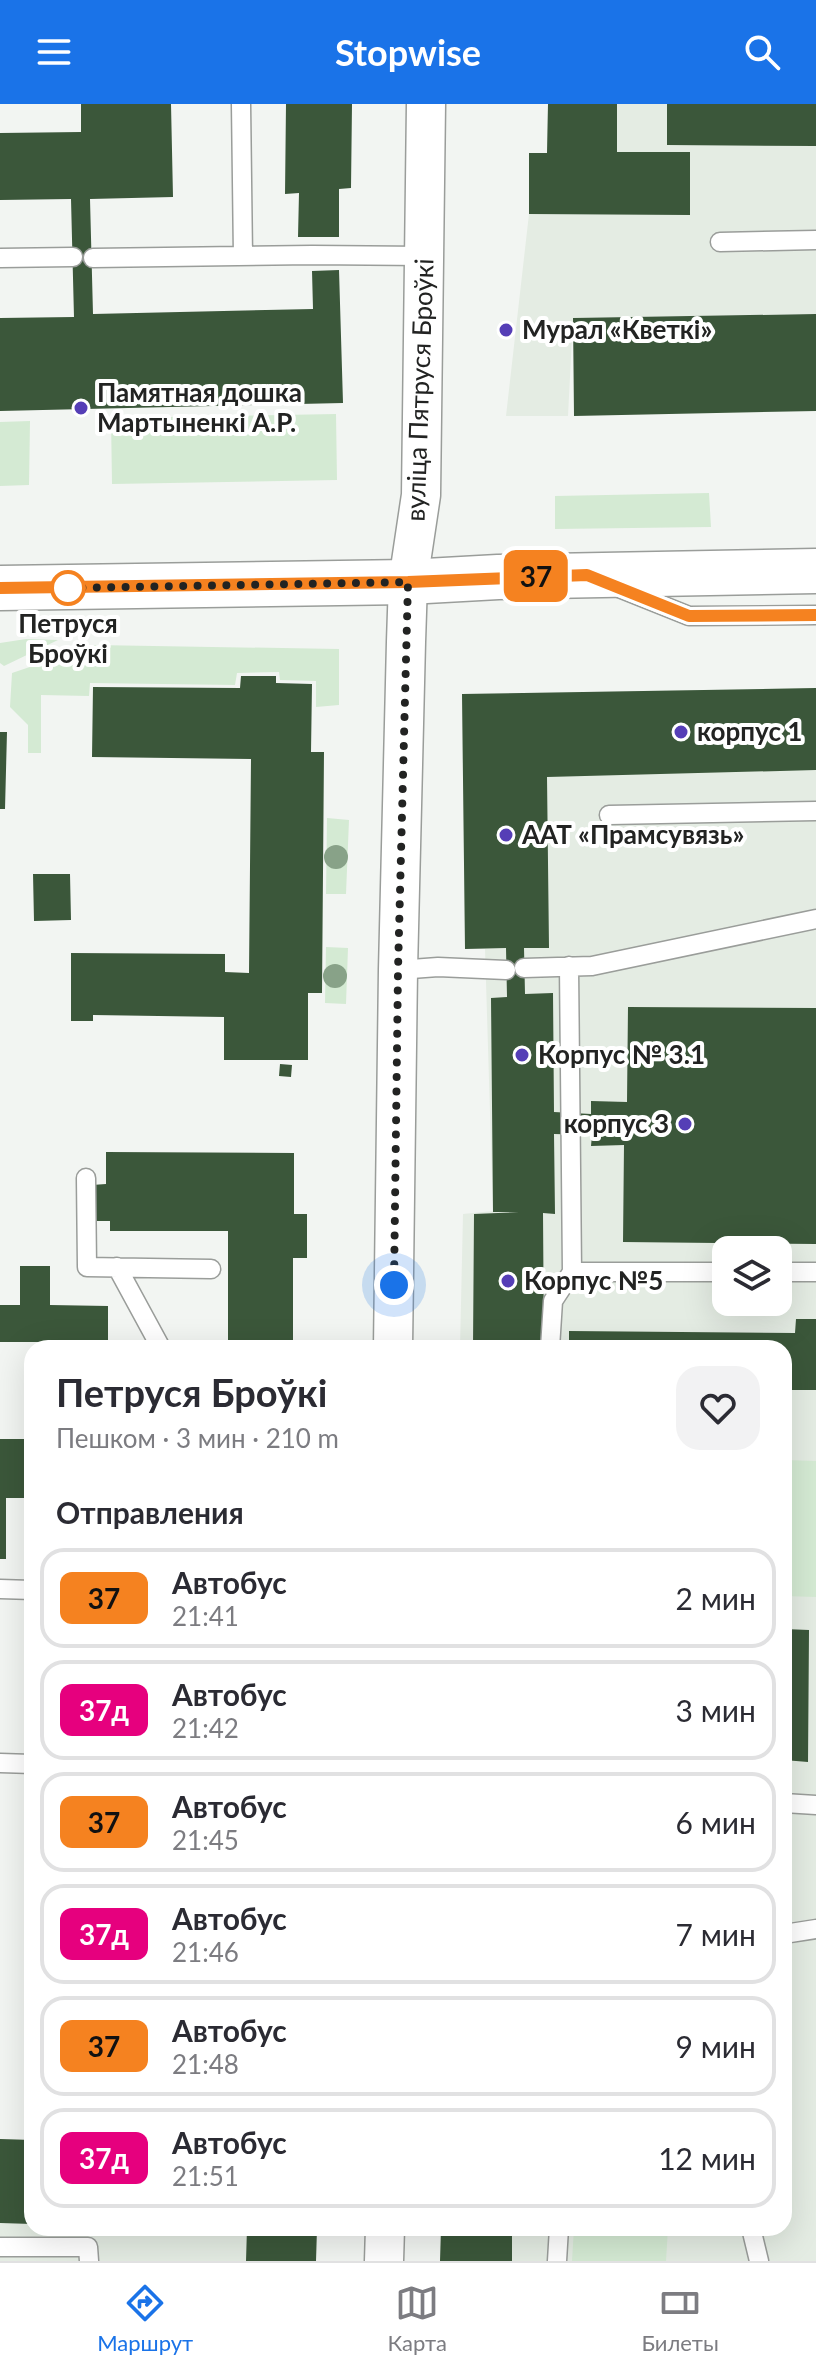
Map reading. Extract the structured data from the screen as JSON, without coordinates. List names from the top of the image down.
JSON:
{
  "streets": {
    "street": ["вуліца Пятруся Броўкі"]
  },
  "places": [
    "Мурал «Кветкі»",
    "Памятная дошка Мартыненкі А.Р.",
    "Петруся Броўкі",
    "корпус 1",
    "ААТ «Прамсувязь»",
    "Корпус № 3.1",
    "корпус 3",
    "Корпус №5"
  ],
  "lines": ["bus line 37"],
  "page": {
    "header": "Stopwise",
    "on_map": "37",
    "heading": [
      ["Петруся Броўкі", "Пешком · 3 мин · 210 m"],
      "Отправления"
    ],
    "list": [
      {
        "mark": "37",
        "name": "Автобус",
        "note": "21:41",
        "value": "2 мин"
      },
      {
        "mark": "37д",
        "name": "Автобус",
        "note": "21:42",
        "value": "3 мин"
      },
      {
        "mark": "37",
        "name": "Автобус",
        "note": "21:45",
        "value": "6 мин"
      },
      {
        "mark": "37д",
        "name": "Автобус",
        "note": "21:46",
        "value": "7 мин"
      },
      {
        "mark": "37",
        "name": "Автобус",
        "note": "21:48",
        "value": "9 мин"
      },
      {
        "mark": "37д",
        "name": "Автобус",
        "note": "21:51",
        "value": "12 мин"
      }
    ],
    "tabs": ["Маршрут", "Карта", "Билеты"]
  }
}
